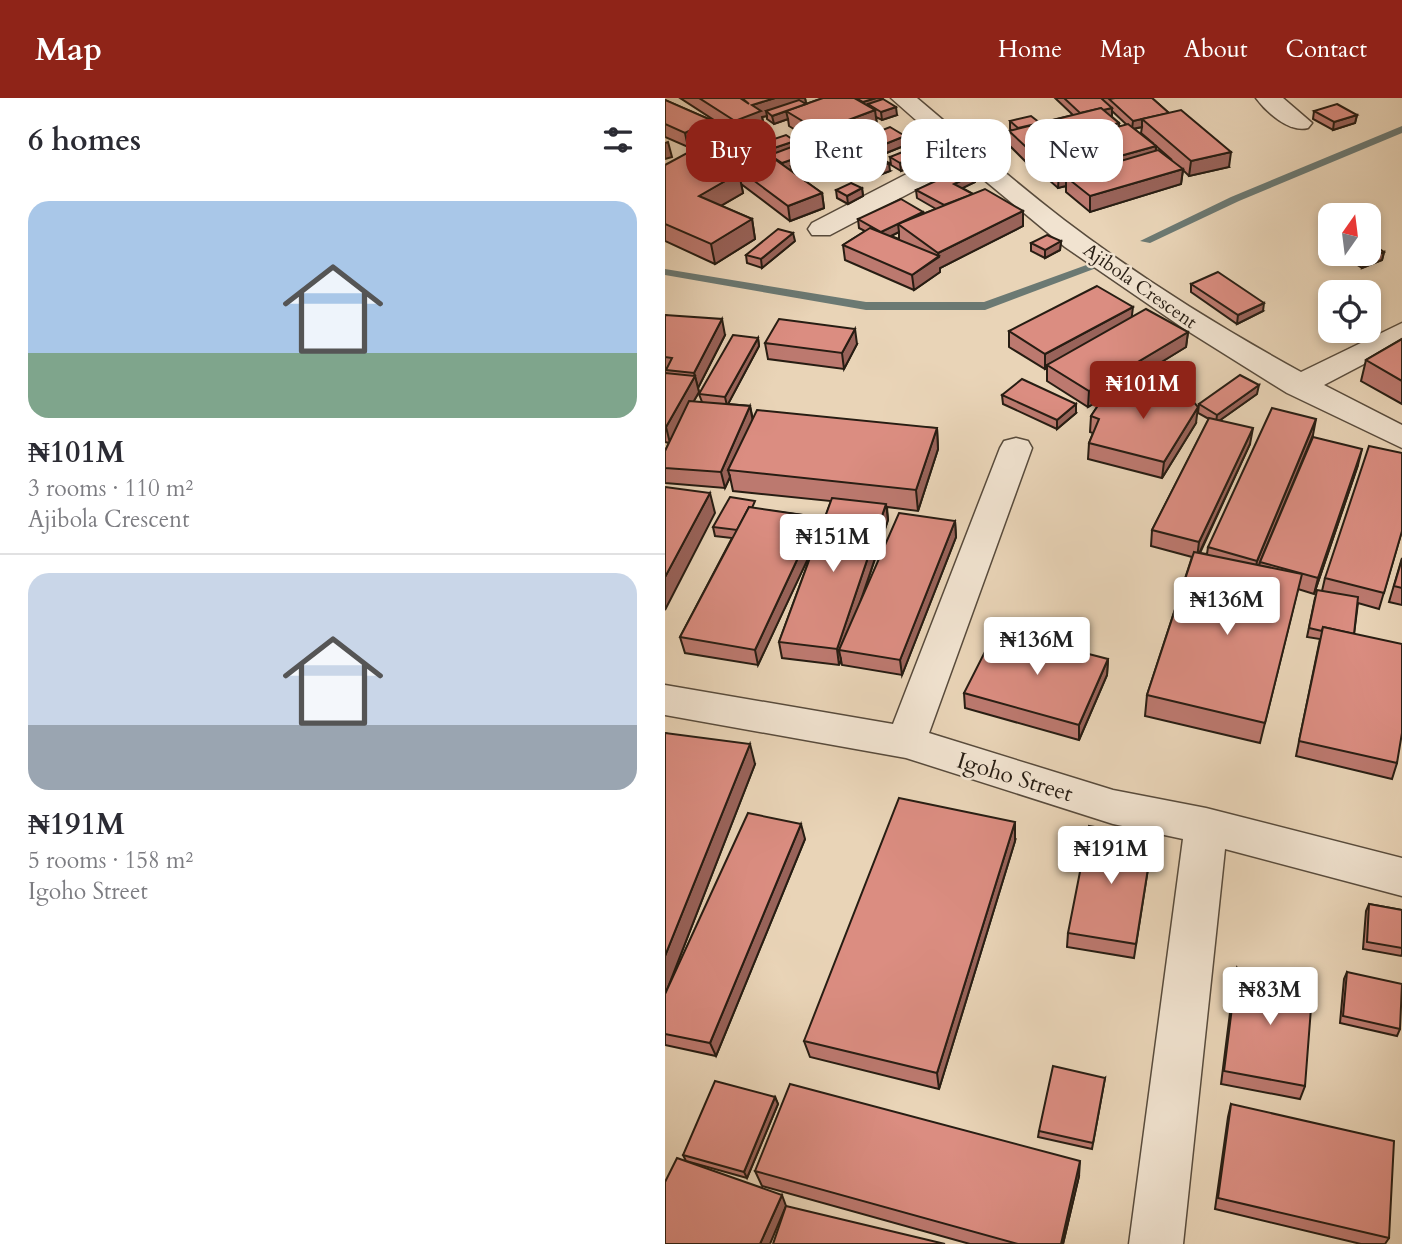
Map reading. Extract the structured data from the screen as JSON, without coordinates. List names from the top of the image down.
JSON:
{
  "streets": {
    "street": ["Ajibola Crescent", "Igoho Street"]
  },
  "north": "top",
  "page": {
    "header": "Map",
    "nav": [
      "Home",
      "Map",
      "About",
      "Contact"
    ],
    "heading": "6 homes",
    "chip": [
      "Buy",
      "Rent",
      "Filters",
      "New"
    ],
    "list": [
      {
        "name": "₦101M",
        "note": "3 rooms · 110 m² · Ajibola Crescent"
      },
      {
        "name": "₦191M",
        "note": "5 rooms · 158 m² · Igoho Street"
      }
    ],
    "price": [
      "₦101M",
      "₦151M",
      "₦136M",
      "₦136M",
      "₦191M",
      "₦83M"
    ]
  }
}
